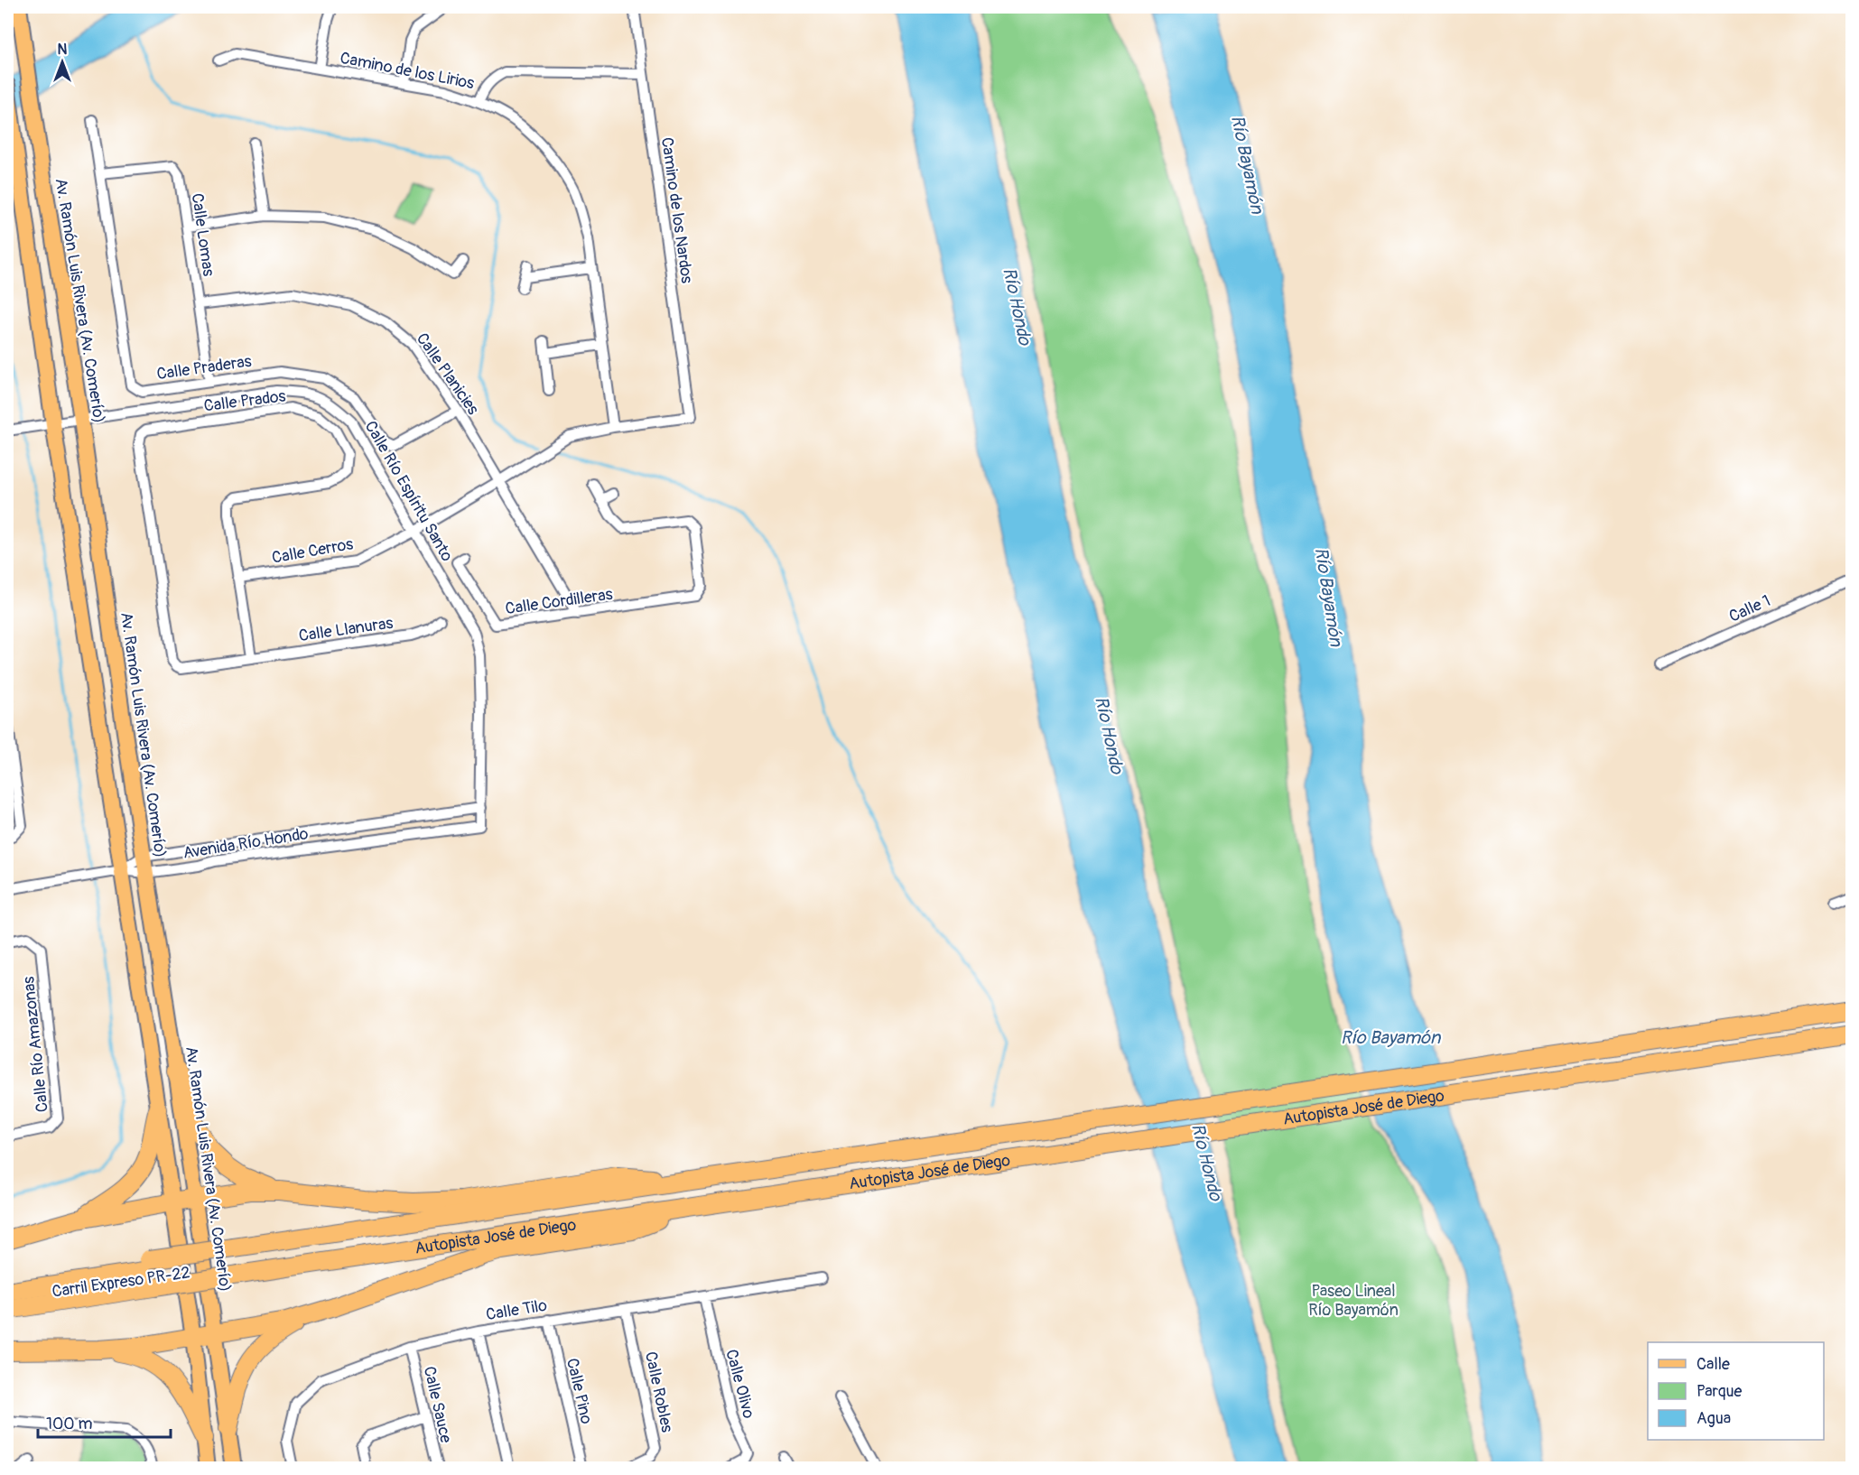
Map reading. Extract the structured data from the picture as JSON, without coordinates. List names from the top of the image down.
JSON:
{
  "streets": {
    "highway": ["Autopista José de Diego", "Carril Expreso PR-22"],
    "main road": ["Av. Ramón Luis Rivera (Av. Comerío)"],
    "street": [
      "Camino de los Lirios",
      "Camino de los Nardos",
      "Calle Lomas",
      "Calle Praderas",
      "Calle Planicies",
      "Calle Prados",
      "Calle Río Espíritu Santo",
      "Calle Cerros",
      "Calle Cordilleras",
      "Calle 1",
      "Calle Llanuras",
      "Avenida Río Hondo",
      "Calle Río Amazonas",
      "Calle Tilo",
      "Calle Olivo",
      "Calle Pino",
      "Calle Robles",
      "Calle Sauce"
    ]
  },
  "crossings": [
    ["Camino de los Lirios", "Calle Cerros"],
    ["Camino de los Nardos", "Calle Cerros"],
    ["Calle Lomas", "Calle Praderas"],
    ["Calle Lomas", "Calle Planicies"],
    ["Av. Ramón Luis Rivera (Av. Comerío)", "Calle Río Espíritu Santo"],
    ["Av. Ramón Luis Rivera (Av. Comerío)", "Avenida Río Hondo"],
    ["Calle Praderas", "Calle Planicies"],
    ["Calle Planicies", "Calle Cerros"],
    ["Calle Planicies", "Calle Cordilleras"],
    ["Calle Prados", "Calle Cerros"],
    ["Calle Prados", "Calle Llanuras"],
    ["Calle Río Espíritu Santo", "Calle Cerros"],
    ["Calle Río Espíritu Santo", "Avenida Río Hondo"],
    ["Autopista José de Diego", "Carril Expreso PR-22"],
    ["Calle Tilo", "Calle Olivo"],
    ["Calle Tilo", "Calle Pino"],
    ["Calle Tilo", "Calle Robles"],
    ["Calle Tilo", "Calle Sauce"]
  ],
  "water": ["Río Bayamón", "Río Hondo"],
  "parks": ["Paseo Lineal Río Bayamón"],
  "legend": ["Calle", "Parque", "Agua"],
  "scale_bar": "100 m",
  "north": "top"
}
